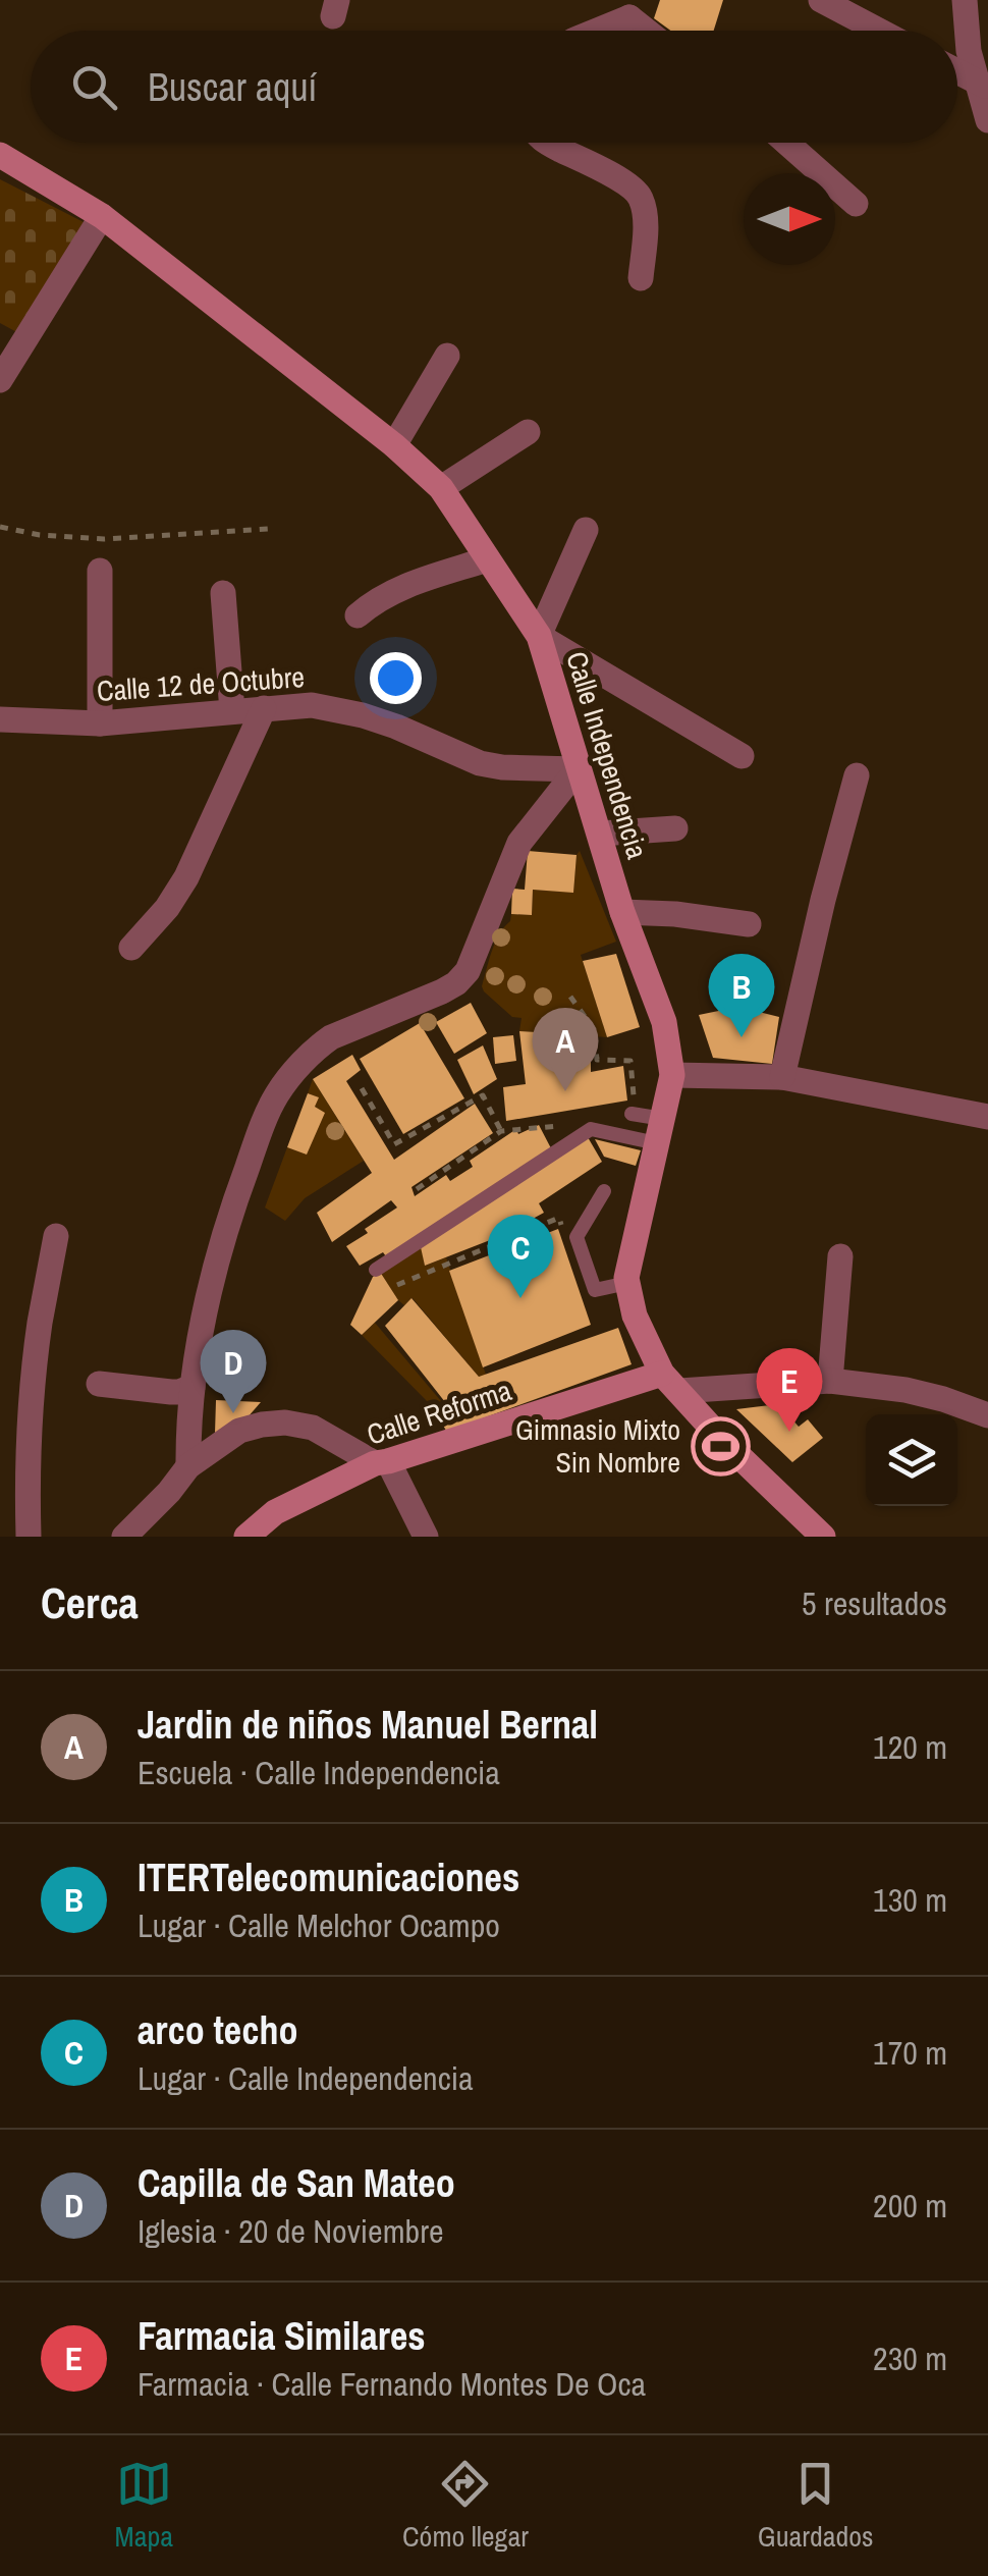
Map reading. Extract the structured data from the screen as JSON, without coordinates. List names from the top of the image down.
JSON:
{
  "streets": {
    "street": ["Calle 12 de Octubre", "Calle Independencia", "Calle Reforma"]
  },
  "crossings": [
    ["Calle 12 de Octubre", "Calle Independencia"],
    ["Calle Independencia", "Calle Reforma"]
  ],
  "places": {
    "sports": ["Gimnasio Mixto Sin Nombre"]
  },
  "north": "right",
  "page": {
    "search": "Buscar aquí",
    "pins": [
      "B",
      "A",
      "C",
      "D",
      "E"
    ],
    "heading": ["Cerca", "5 resultados"],
    "list": [
      {
        "mark": "A",
        "name": "Jardin de niños Manuel Bernal",
        "note": "Escuela · Calle Independencia",
        "value": "120 m"
      },
      {
        "mark": "B",
        "name": "ITERTelecomunicaciones",
        "note": "Lugar · Calle Melchor Ocampo",
        "value": "130 m"
      },
      {
        "mark": "C",
        "name": "arco techo",
        "note": "Lugar · Calle Independencia",
        "value": "170 m"
      },
      {
        "mark": "D",
        "name": "Capilla de San Mateo",
        "note": "Iglesia · 20 de Noviembre",
        "value": "200 m"
      },
      {
        "mark": "E",
        "name": "Farmacia Similares",
        "note": "Farmacia · Calle Fernando Montes De Oca",
        "value": "230 m"
      }
    ],
    "nav": ["Mapa", "Cómo llegar", "Guardados"]
  }
}
